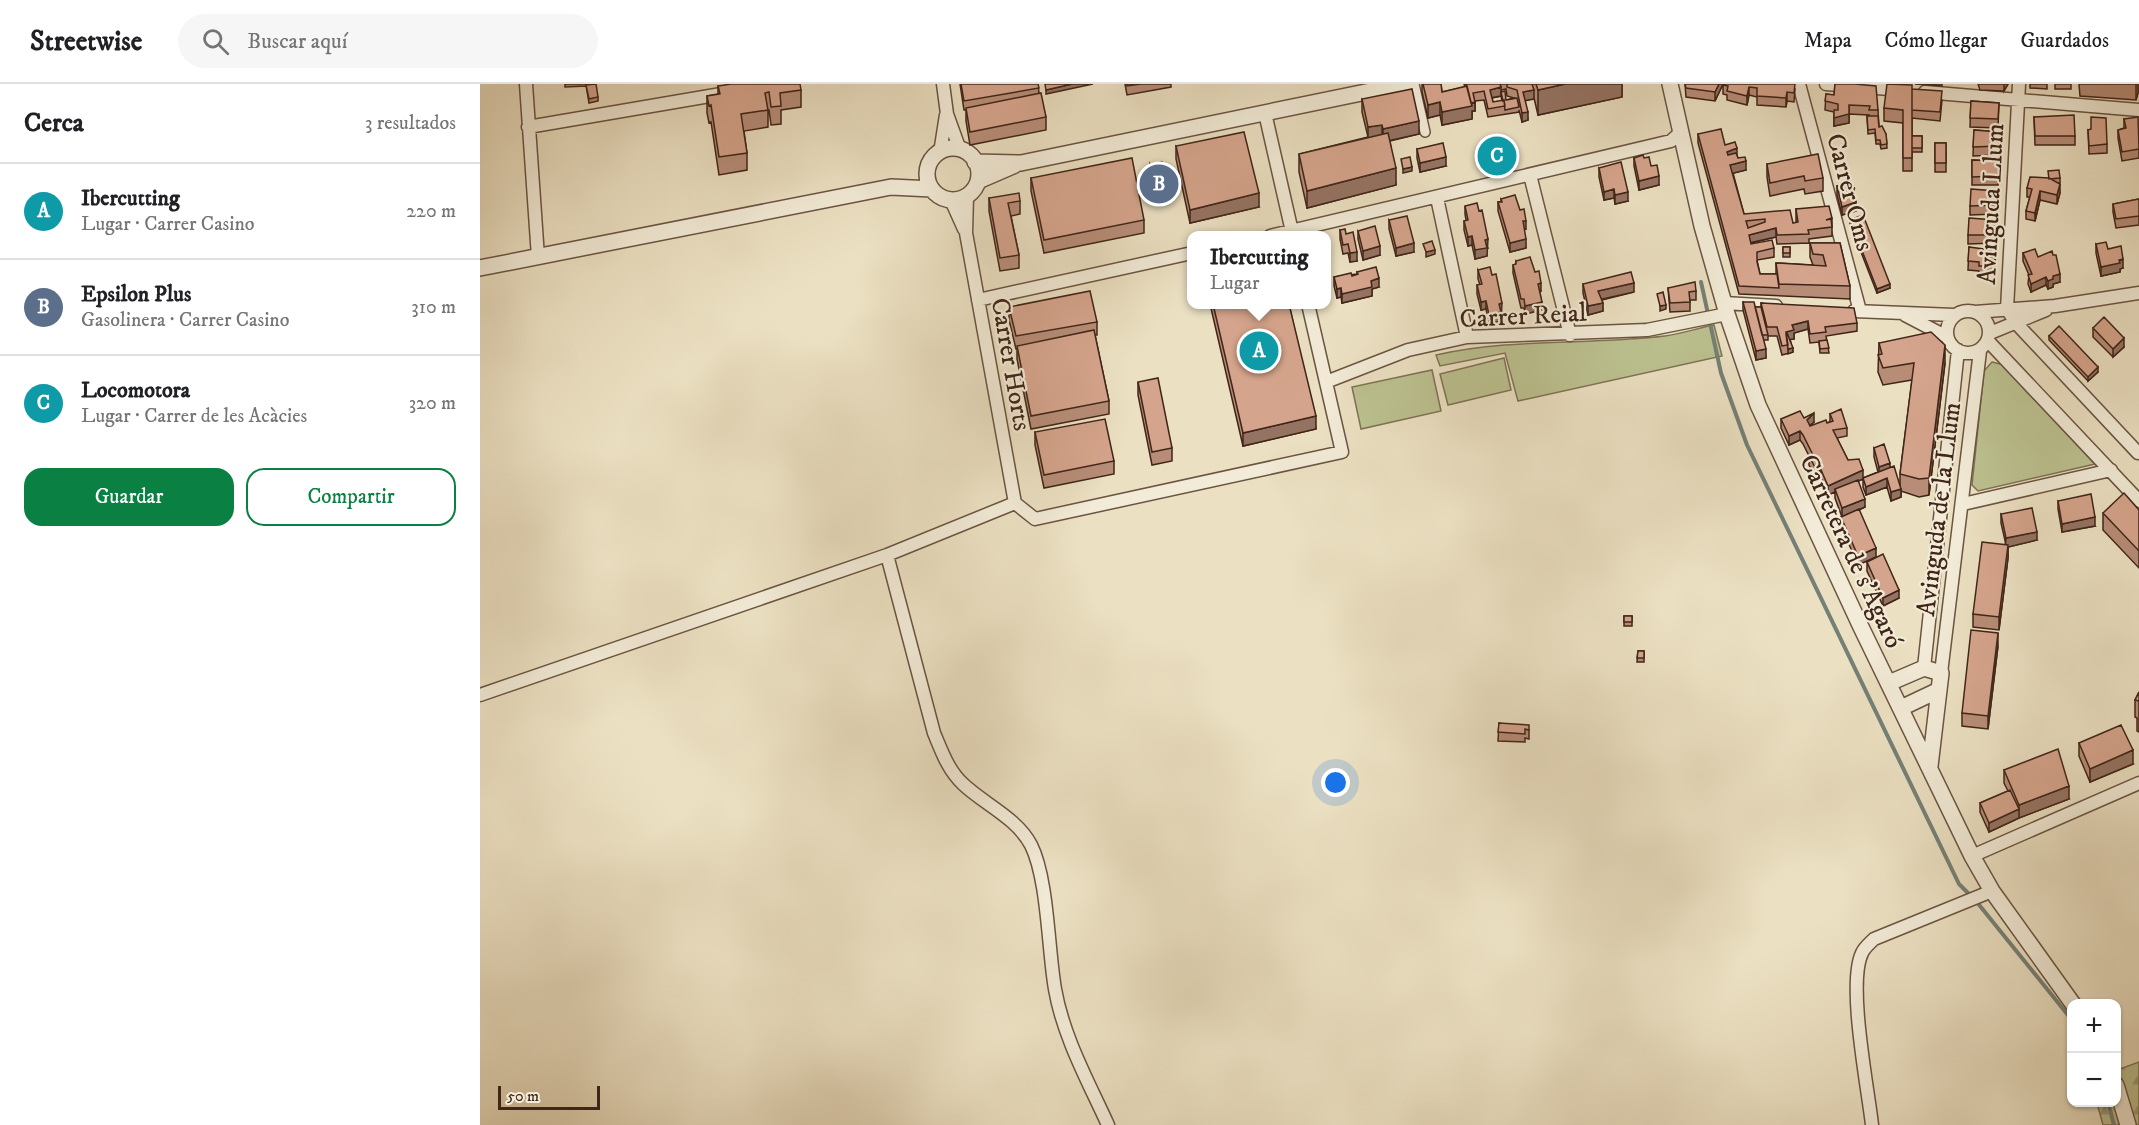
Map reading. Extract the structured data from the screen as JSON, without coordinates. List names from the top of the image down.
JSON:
{
  "streets": {
    "street": [
      "Carrer Oms",
      "Avinguda Llum",
      "Carrer Reial",
      "Carrer Horts",
      "Avinguda de la Llum",
      "Carretera de s'Agaró"
    ]
  },
  "crossings": [
    ["Carrer Reial", "Carretera de s'Agaró"]
  ],
  "scale_bar": "50 m",
  "page": {
    "header": "Streetwise",
    "search": "Buscar aquí",
    "nav": ["Mapa", "Cómo llegar", "Guardados"],
    "heading": ["Cerca", "3 resultados"],
    "pins": ["C", "B", "A"],
    "list": [
      {
        "mark": "A",
        "name": "Ibercutting",
        "note": "Lugar · Carrer Casino",
        "value": "220 m"
      },
      {
        "mark": "B",
        "name": "Epsilon Plus",
        "note": "Gasolinera · Carrer Casino",
        "value": "310 m"
      },
      {
        "mark": "C",
        "name": "Locomotora",
        "note": "Lugar · Carrer de les Acàcies",
        "value": "320 m"
      }
    ],
    "popup": ["Ibercutting", "Lugar"],
    "buttons": ["Guardar", "Compartir"],
    "map_buttons": ["+", "−"],
    "scale": "50 m"
  }
}
